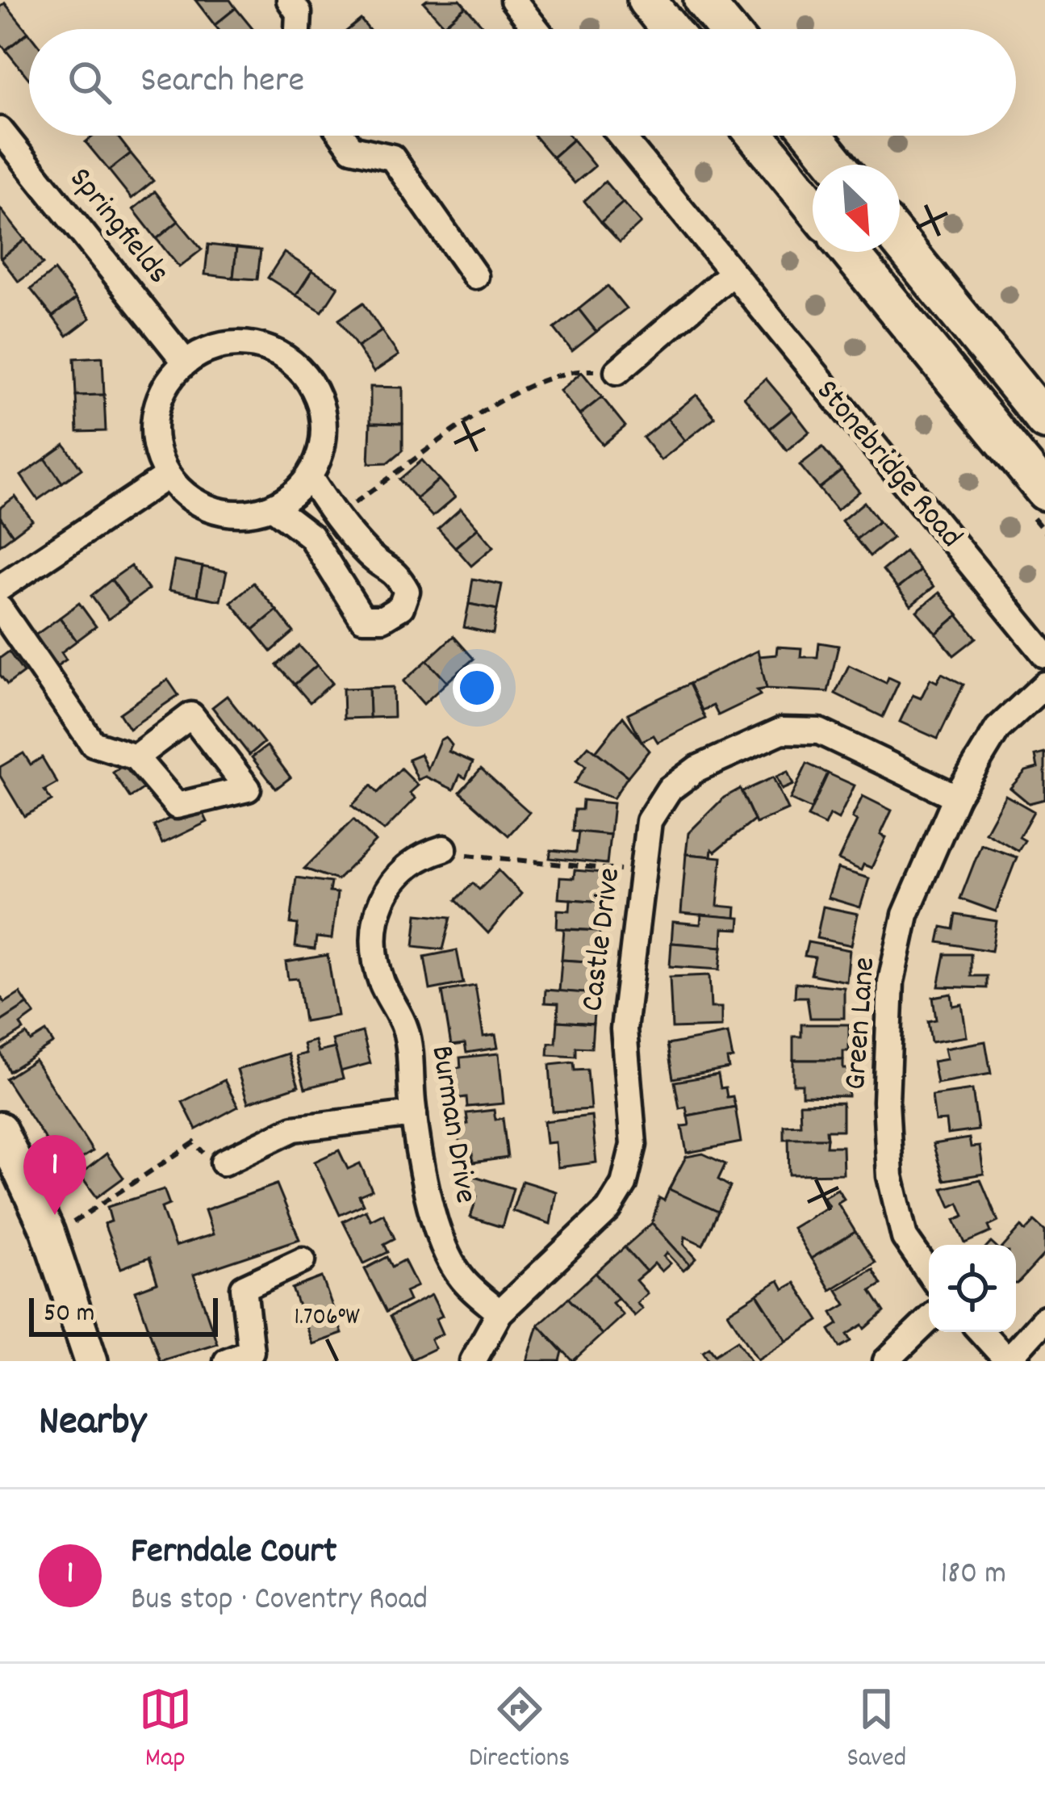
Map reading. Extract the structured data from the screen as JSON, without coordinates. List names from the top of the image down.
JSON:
{
  "streets": {
    "street": [
      "Springfields",
      "Stonebridge Road",
      "Castle Drive",
      "Green Lane",
      "Burman Drive"
    ]
  },
  "crossings": [
    ["Castle Drive", "Green Lane"],
    ["Castle Drive", "Burman Drive"]
  ],
  "scale_bar": "50 m",
  "north": "bottom right",
  "page": {
    "search": "Search here",
    "pins": "1",
    "scale": "50 m",
    "heading": "Nearby",
    "list": [
      {
        "mark": "1",
        "name": "Ferndale Court",
        "note": "Bus stop · Coventry Road",
        "value": "180 m"
      }
    ],
    "nav": ["Map", "Directions", "Saved"]
  },
  "coordinates": ["1.706°W"]
}
